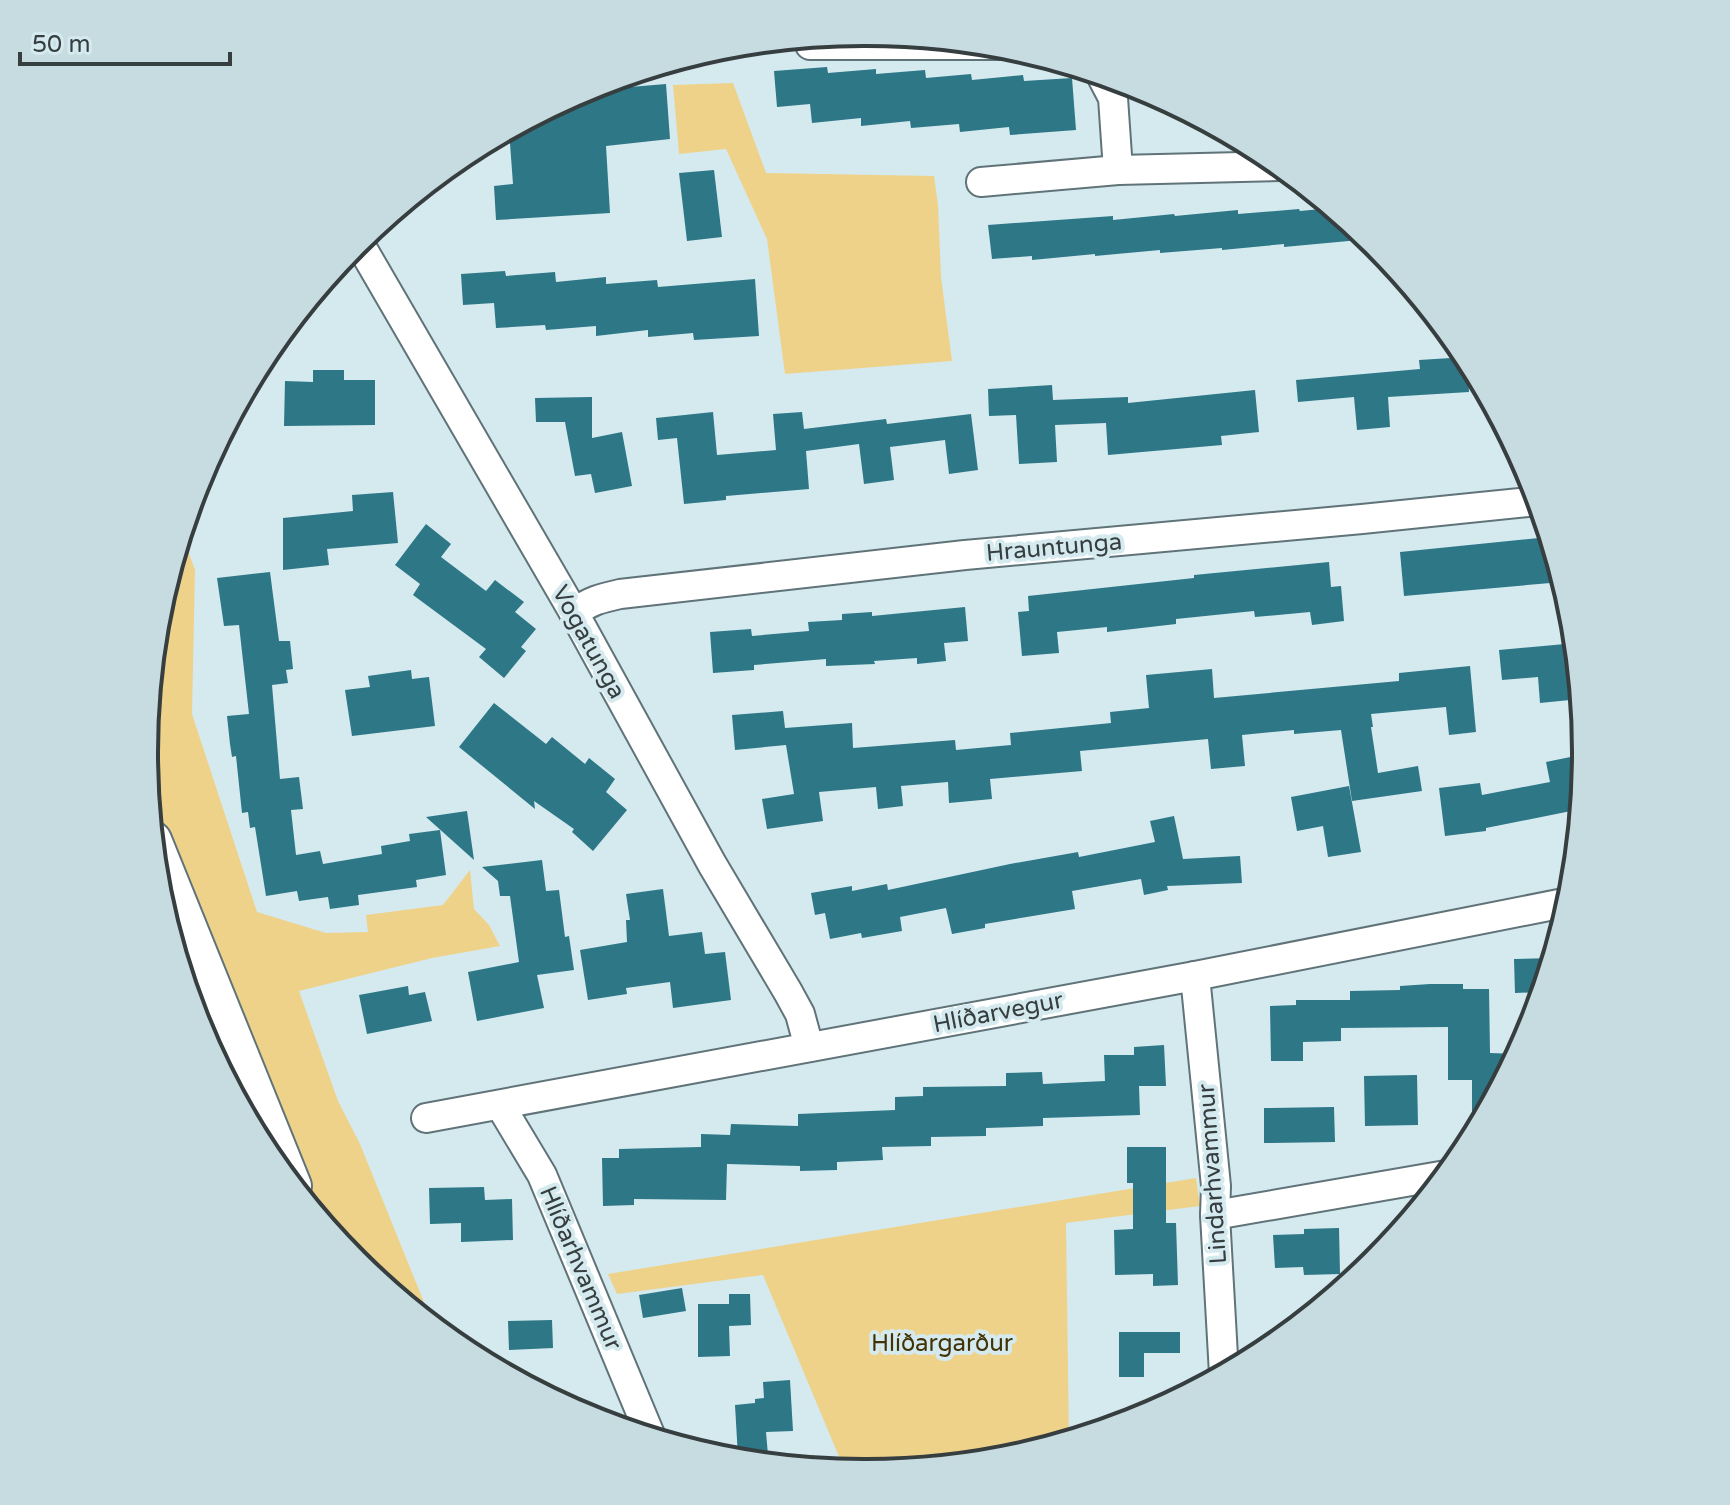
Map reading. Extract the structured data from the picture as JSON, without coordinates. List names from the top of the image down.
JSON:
{
  "streets": {
    "street": [
      "Hrauntunga",
      "Vogatunga",
      "Hlíðarvegur",
      "Lindarhvammur",
      "Hlíðarhvammur"
    ]
  },
  "crossings": [
    ["Hrauntunga", "Vogatunga"],
    ["Vogatunga", "Hlíðarvegur"],
    ["Hlíðarvegur", "Lindarhvammur"],
    ["Hlíðarvegur", "Hlíðarhvammur"]
  ],
  "parks": ["Hlíðargarður"],
  "scale_bar": "50 m"
}
